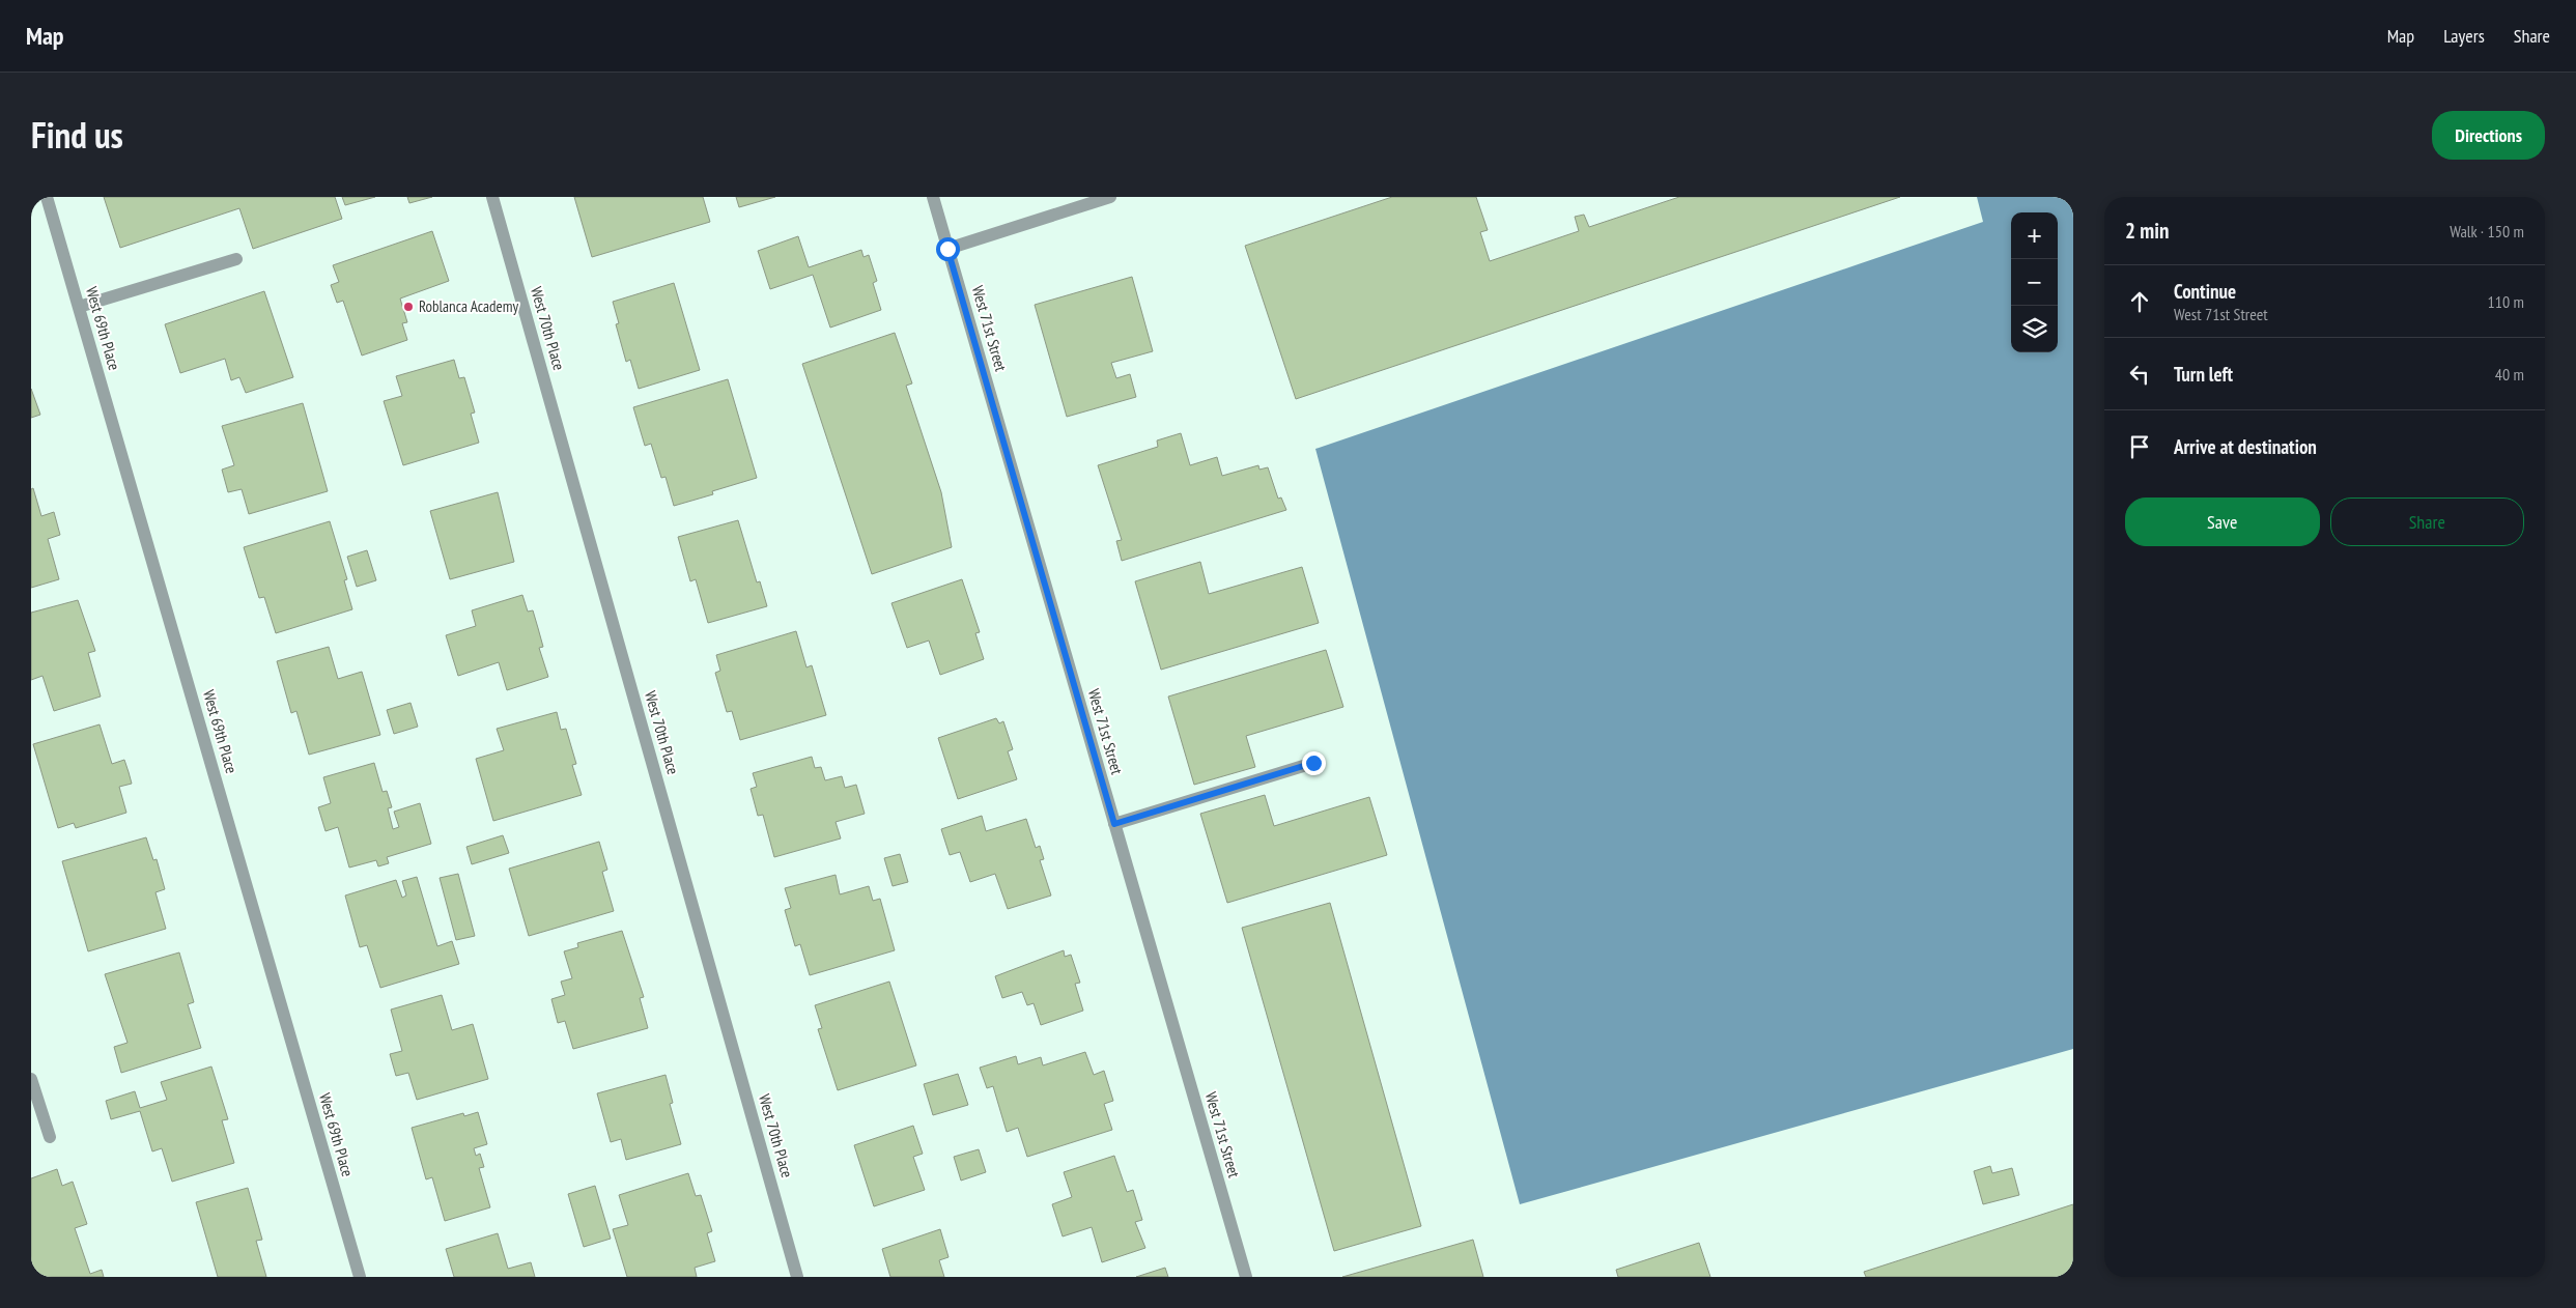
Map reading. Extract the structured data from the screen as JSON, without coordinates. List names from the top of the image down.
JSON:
{
  "streets": {
    "street": ["West 69th Place", "West 70th Place", "West 71st Street"]
  },
  "places": ["Roblanca Academy"],
  "page": {
    "header": "Map",
    "nav": ["Map", "Layers", "Share"],
    "title": "Find us",
    "buttons": [
      "Directions",
      ["Save", "Share"]
    ],
    "heading": ["2 min", "Walk · 150 m"],
    "map_buttons": ["+", "−"],
    "list": [
      ["Continue", "West 71st Street", "110 m"],
      ["Turn left", "40 m"],
      "Arrive at destination"
    ]
  }
}
